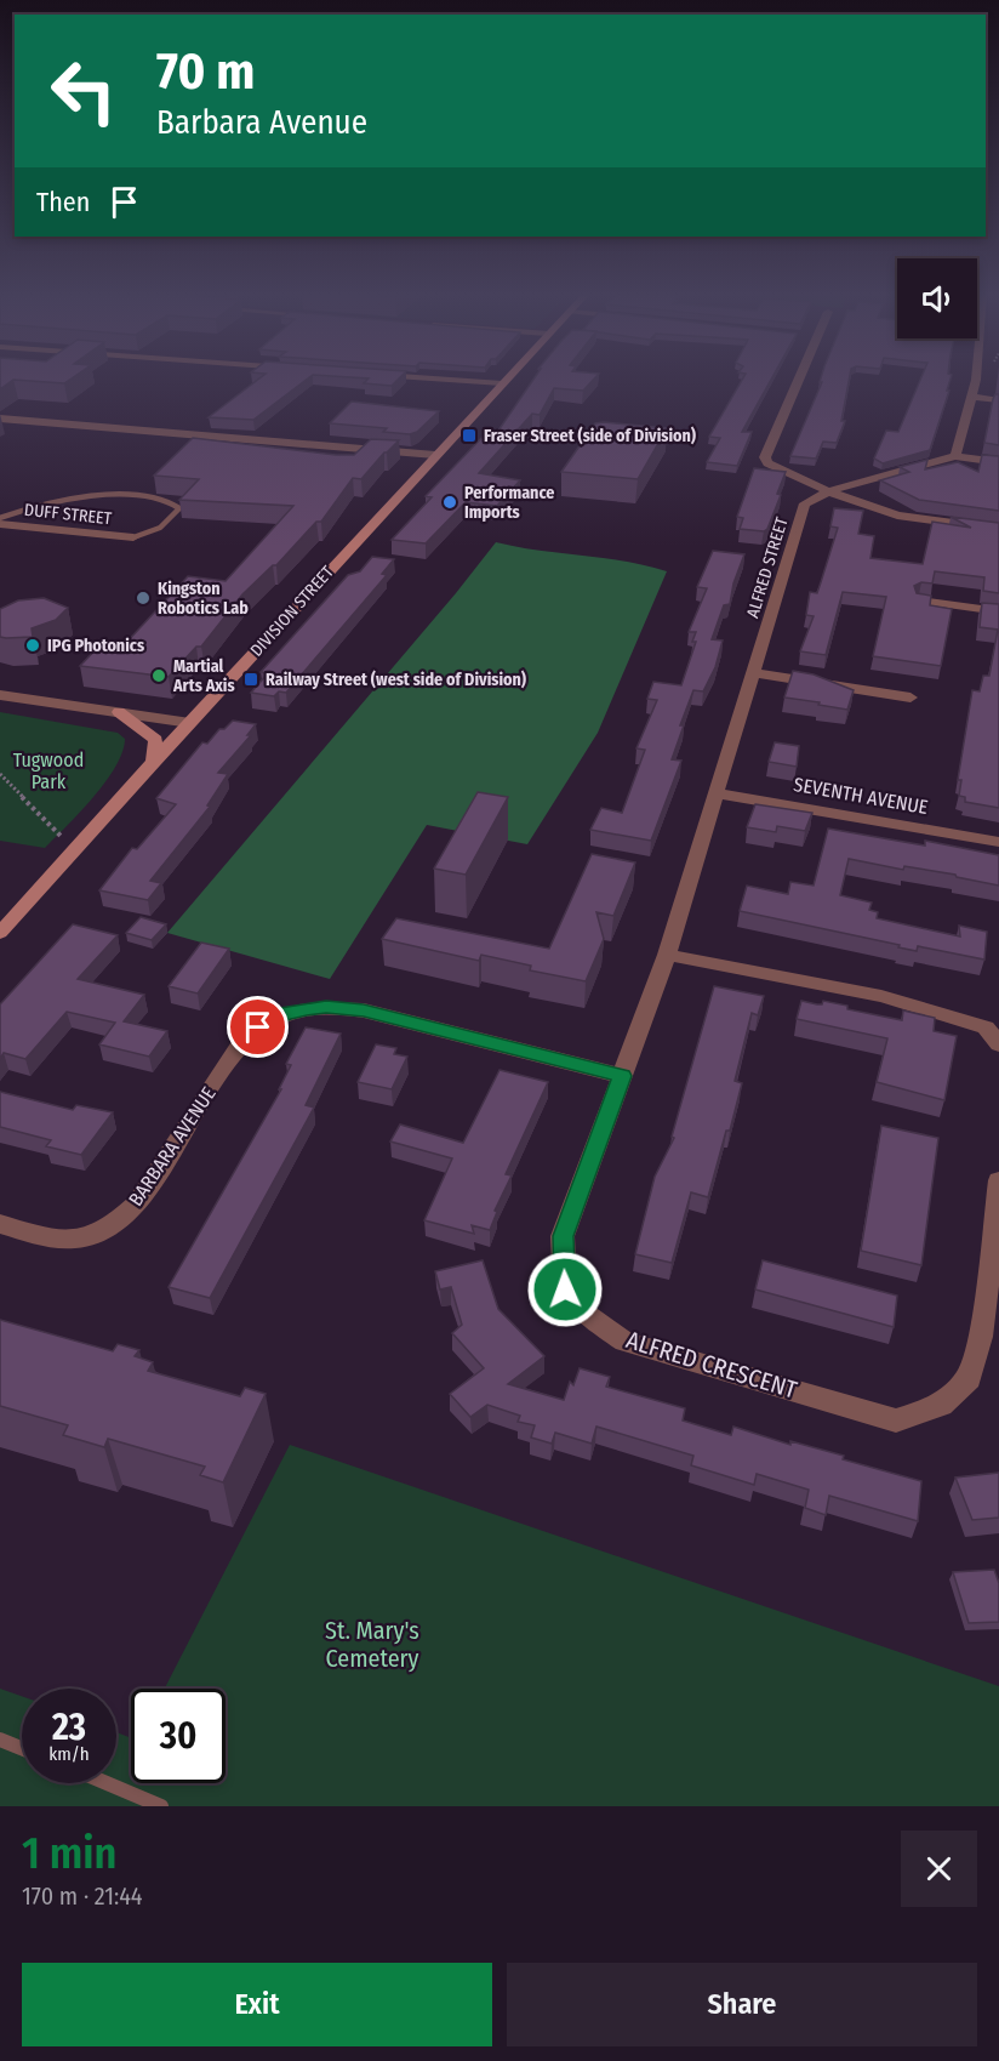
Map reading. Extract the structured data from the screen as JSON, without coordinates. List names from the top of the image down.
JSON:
{
  "streets": {
    "main road": ["DIVISION STREET"],
    "street": [
      "DUFF STREET",
      "ALFRED STREET",
      "SEVENTH AVENUE",
      "BARBARA AVENUE",
      "ALFRED CRESCENT"
    ]
  },
  "crossings": [
    ["ALFRED STREET", "SEVENTH AVENUE"],
    ["ALFRED STREET", "ALFRED CRESCENT"],
    ["BARBARA AVENUE", "ALFRED CRESCENT"]
  ],
  "parks": ["Tugwood Park", "St. Mary's Cemetery"],
  "places": {
    "transit": ["Fraser Street (side of Division)", "Railway Street (west side of Division)"],
    "other": [
      "Performance Imports",
      "Kingston Robotics Lab",
      "IPG Photonics",
      "Martial Arts Axis"
    ]
  },
  "page": {
    "turn": ["70 m", "Barbara Avenue"],
    "then": "Then",
    "speed": "23 km/h",
    "limit": "30",
    "heading": ["1 min", "170 m · 21:44"],
    "buttons": ["Exit", "Share"]
  }
}
